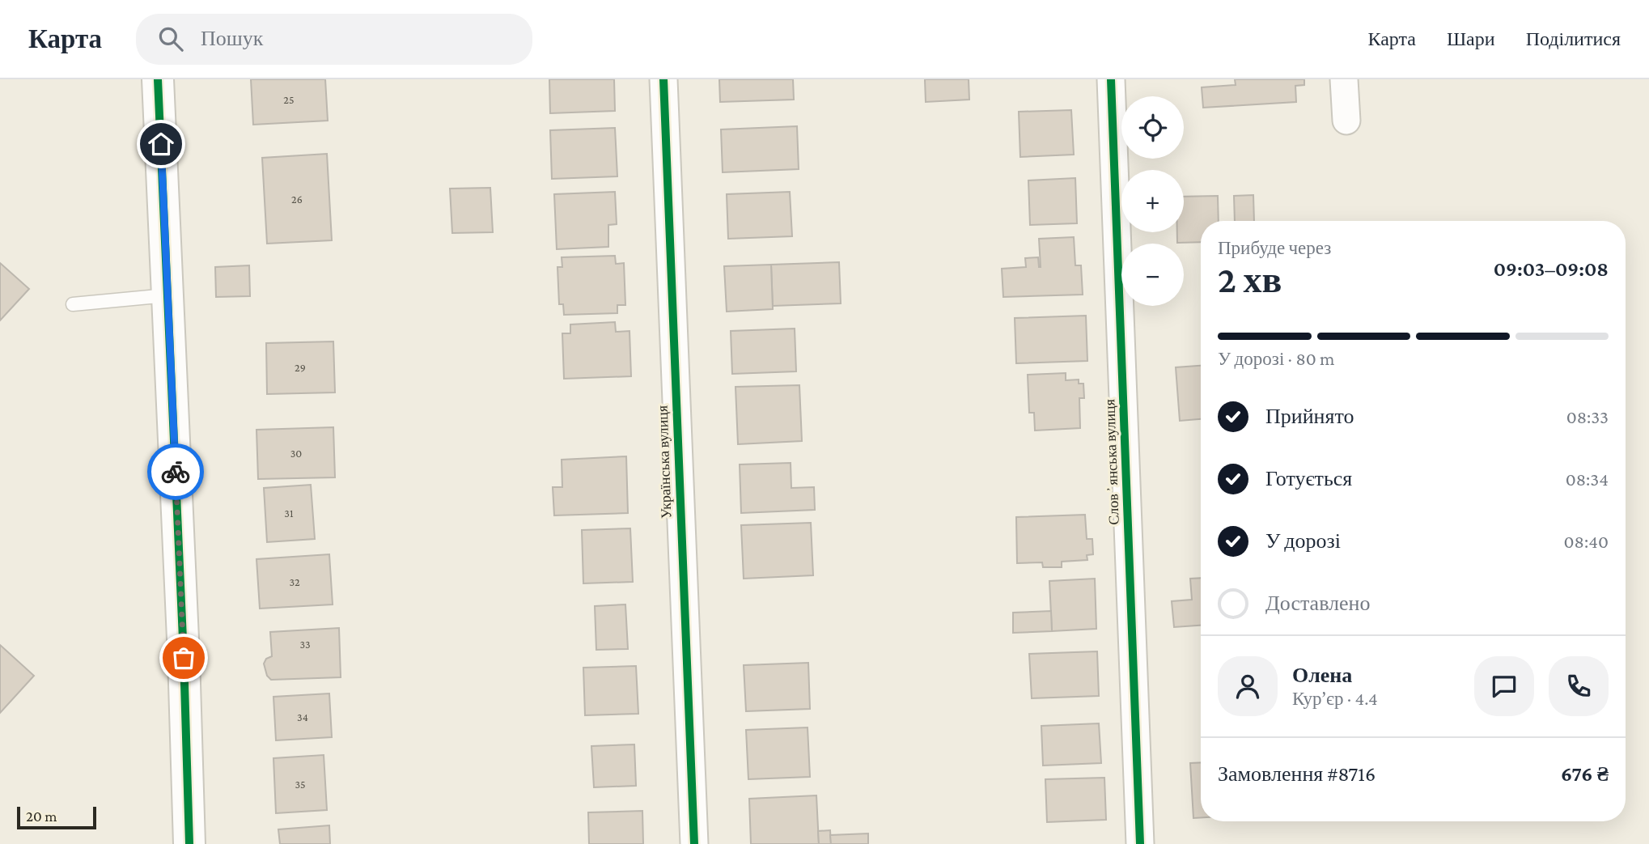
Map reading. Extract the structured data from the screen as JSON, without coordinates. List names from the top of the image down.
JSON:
{
  "streets": {
    "street": ["Українська вулиця", "Словʼянська вулиця"]
  },
  "house_numbers": [
    "25",
    "26",
    "29",
    "30",
    "31",
    "32",
    "33",
    "34",
    "35"
  ],
  "scale_bar": "20 m",
  "page": {
    "header": "Карта",
    "search": "Пошук",
    "nav": ["Карта", "Шари", "Поділитися"],
    "map_buttons": ["+", "−"],
    "heading": ["2 хв", "Прибуде через", "09:03–09:08"],
    "panel": [
      "Олена",
      "Кур’єр · 4.4",
      "Замовлення #8716",
      "676 ₴"
    ],
    "bar": "У дорозі · 80 m",
    "list": [
      ["Прийнято", "08:33"],
      ["Готується", "08:34"],
      ["У дорозі", "08:40"],
      "Доставлено"
    ],
    "scale": "20 m"
  }
}
